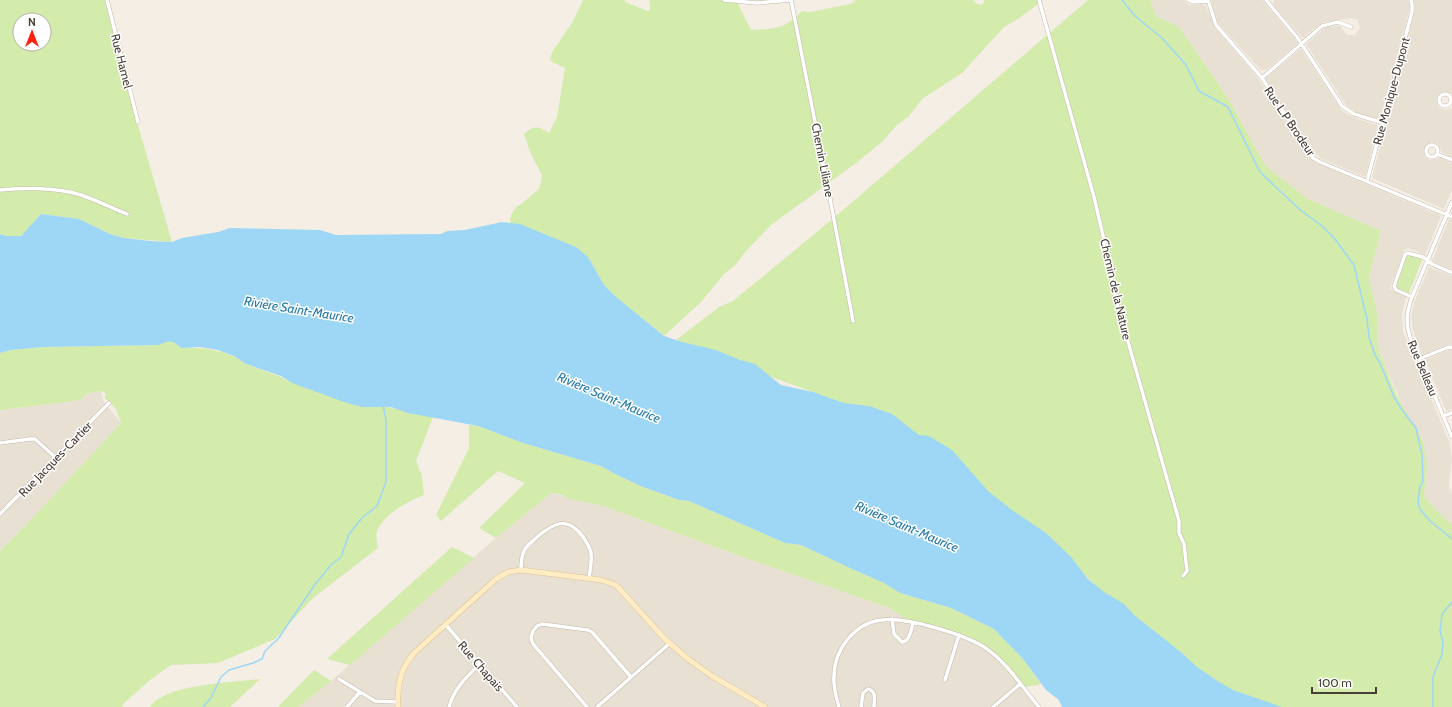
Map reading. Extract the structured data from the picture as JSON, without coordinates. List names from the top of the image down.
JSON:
{
  "streets": {
    "street": [
      "Rue Hamel",
      "Rue Monique-Dupont",
      "Rue L.P Brodeur",
      "Chemin Liliane",
      "Chemin de la Nature",
      "Rue Belleau",
      "Rue Jacques-Cartier",
      "Rue Chapais"
    ]
  },
  "crossings": [
    ["Rue Monique-Dupont", "Rue L.P Brodeur"],
    ["Rue L.P Brodeur", "Rue Belleau"]
  ],
  "water": ["Rivière Saint-Maurice"],
  "scale_bar": "100 m",
  "north": "top"
}
